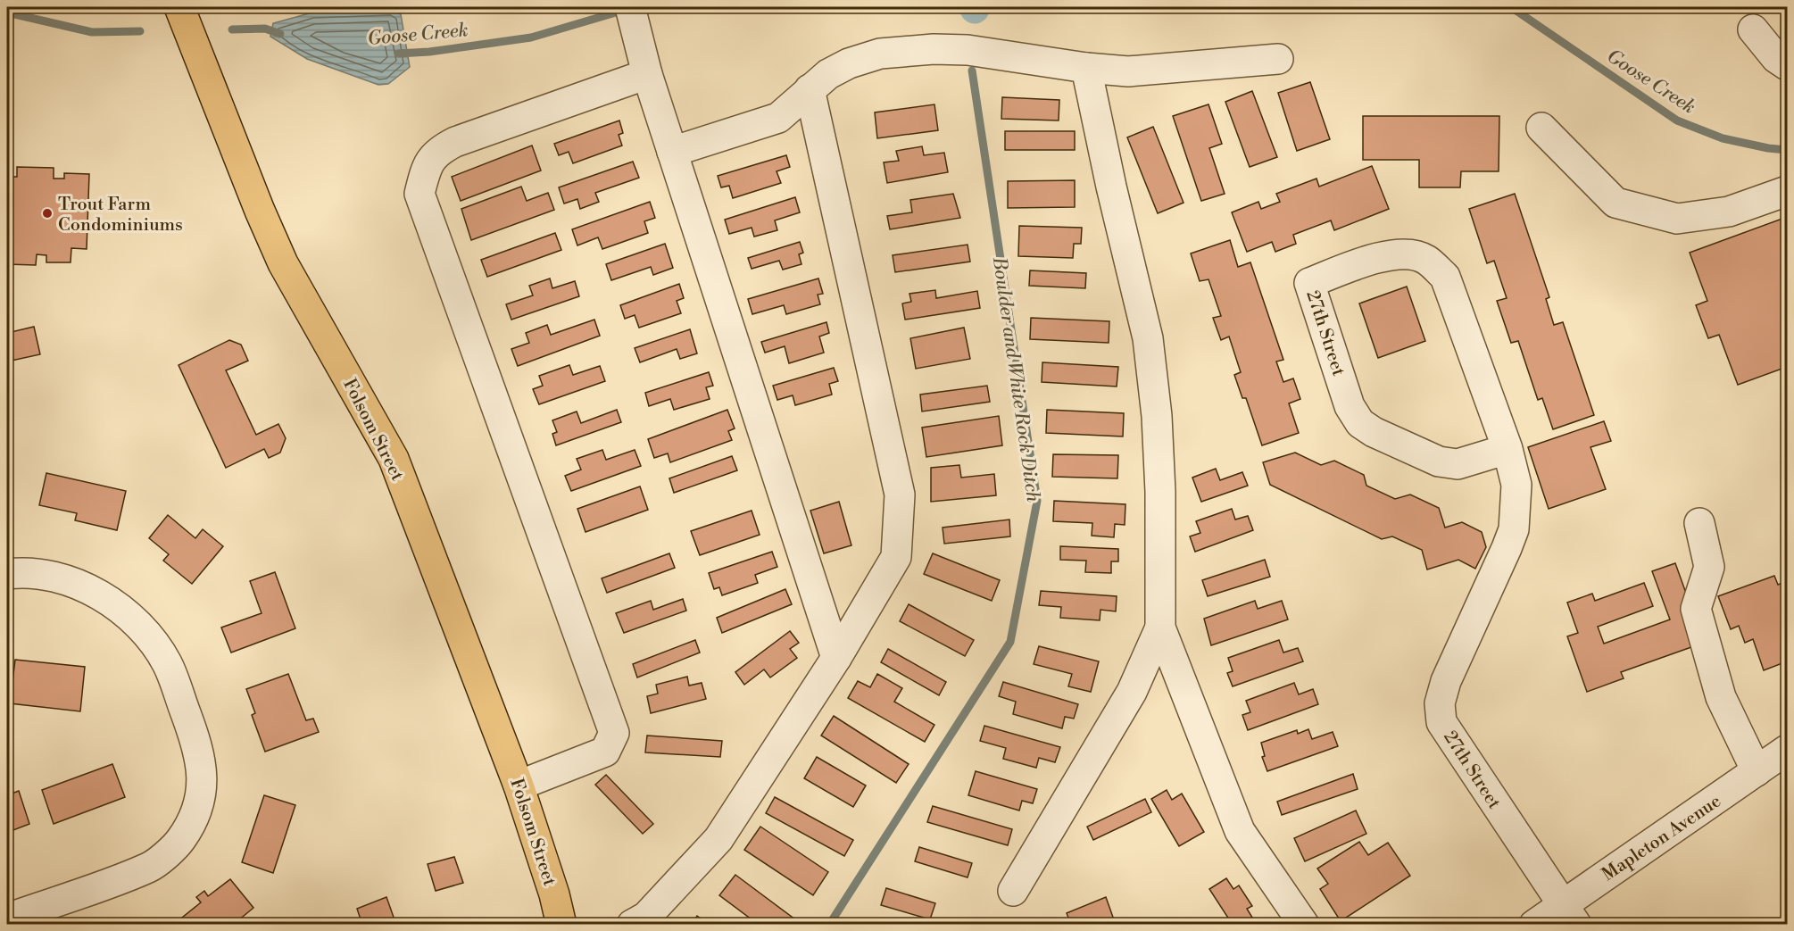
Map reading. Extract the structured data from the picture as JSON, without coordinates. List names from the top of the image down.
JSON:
{
  "streets": {
    "main road": ["Folsom Street"],
    "street": ["27th Street", "Mapleton Avenue"]
  },
  "crossings": [
    ["27th Street", "Mapleton Avenue"]
  ],
  "water": ["Goose Creek", "Boulder and White Rock Ditch"],
  "places": ["Trout Farm Condominiums"]
}
